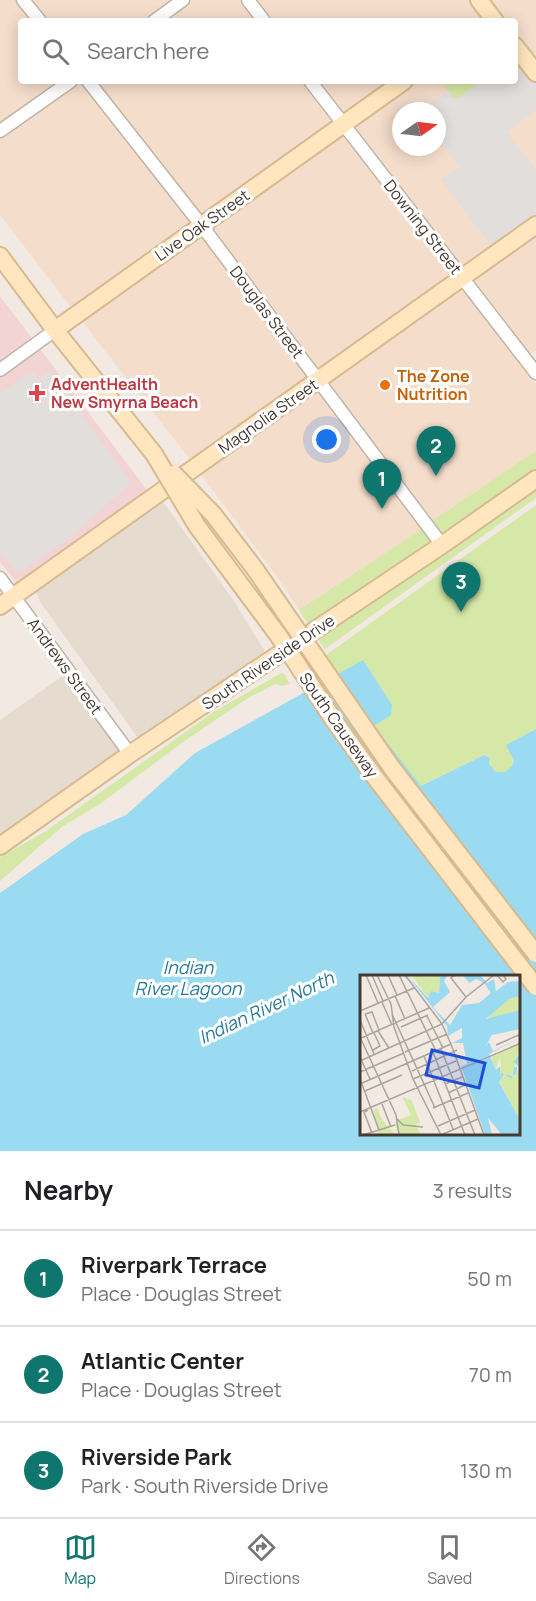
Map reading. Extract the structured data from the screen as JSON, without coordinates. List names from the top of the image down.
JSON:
{
  "streets": {
    "street": [
      "Live Oak Street",
      "Downing Street",
      "Douglas Street",
      "Magnolia Street",
      "South Riverside Drive",
      "Andrews Street",
      "South Causeway"
    ]
  },
  "crossings": [
    ["Live Oak Street", "Downing Street"],
    ["Live Oak Street", "Douglas Street"],
    ["Live Oak Street", "South Causeway"],
    ["Downing Street", "Magnolia Street"],
    ["Douglas Street", "Magnolia Street"],
    ["Douglas Street", "South Riverside Drive"],
    ["Magnolia Street", "Andrews Street"],
    ["South Riverside Drive", "Andrews Street"]
  ],
  "water": ["Indian River Lagoon", "Indian River North"],
  "places": {
    "other": ["The Zone Nutrition"],
    "health": ["AdventHealth New Smyrna Beach"]
  },
  "north": "right",
  "page": {
    "search": "Search here",
    "pins": ["2", "1", "3"],
    "heading": ["Nearby", "3 results"],
    "list": [
      {
        "mark": "1",
        "name": "Riverpark Terrace",
        "note": "Place · Douglas Street",
        "value": "50 m"
      },
      {
        "mark": "2",
        "name": "Atlantic Center",
        "note": "Place · Douglas Street",
        "value": "70 m"
      },
      {
        "mark": "3",
        "name": "Riverside Park",
        "note": "Park · South Riverside Drive",
        "value": "130 m"
      }
    ],
    "nav": ["Map", "Directions", "Saved"]
  }
}
